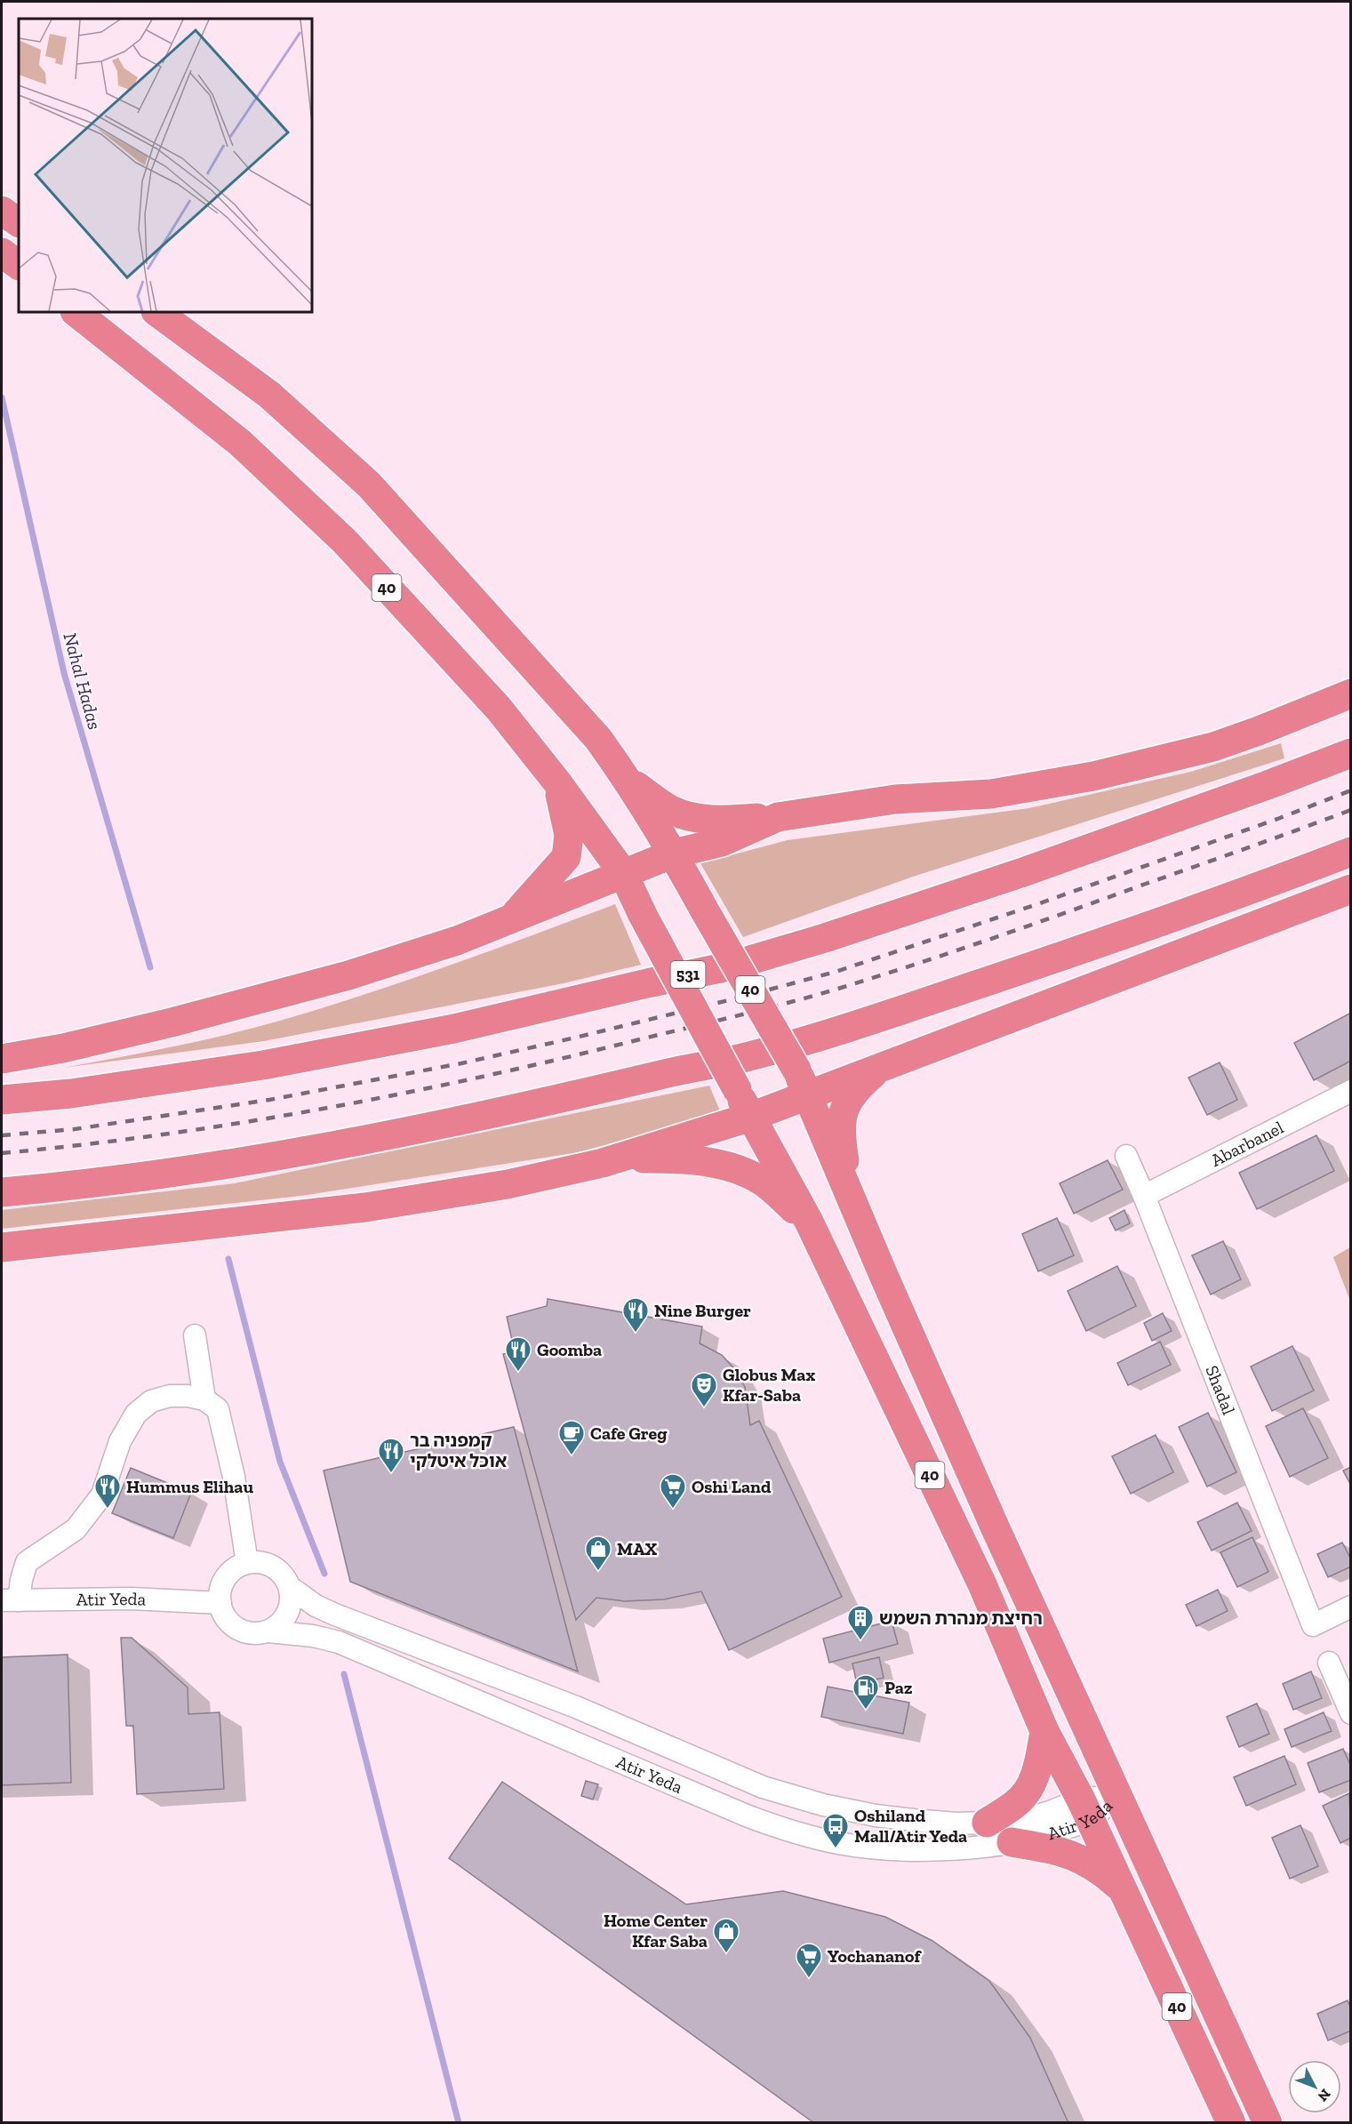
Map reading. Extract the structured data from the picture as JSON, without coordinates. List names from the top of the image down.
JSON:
{
  "streets": {
    "highway": ["40", "531"],
    "street": ["Abarbanel", "Shadal", "Atir Yeda"]
  },
  "crossings": [
    ["40", "Atir Yeda"],
    ["Abarbanel", "Shadal"]
  ],
  "water": ["Nahal Hadas"],
  "places": {
    "restaurant": [
      "Nine Burger",
      "Goomba",
      "קמפניה בר אוכל איטלקי",
      "Hummus Elihau"
    ],
    "theatre": ["Globus Max Kfar-Saba"],
    "cafe": ["Cafe Greg"],
    "supermarket": ["Oshi Land", "Yochananof"],
    "shop": ["MAX", "Home Center Kfar Saba"],
    "building": ["רחיצת מנהרת השמש"],
    "fuel station": ["Paz"],
    "bus stop": ["Oshiland Mall/Atir Yeda"]
  },
  "north": "bottom right"
}
